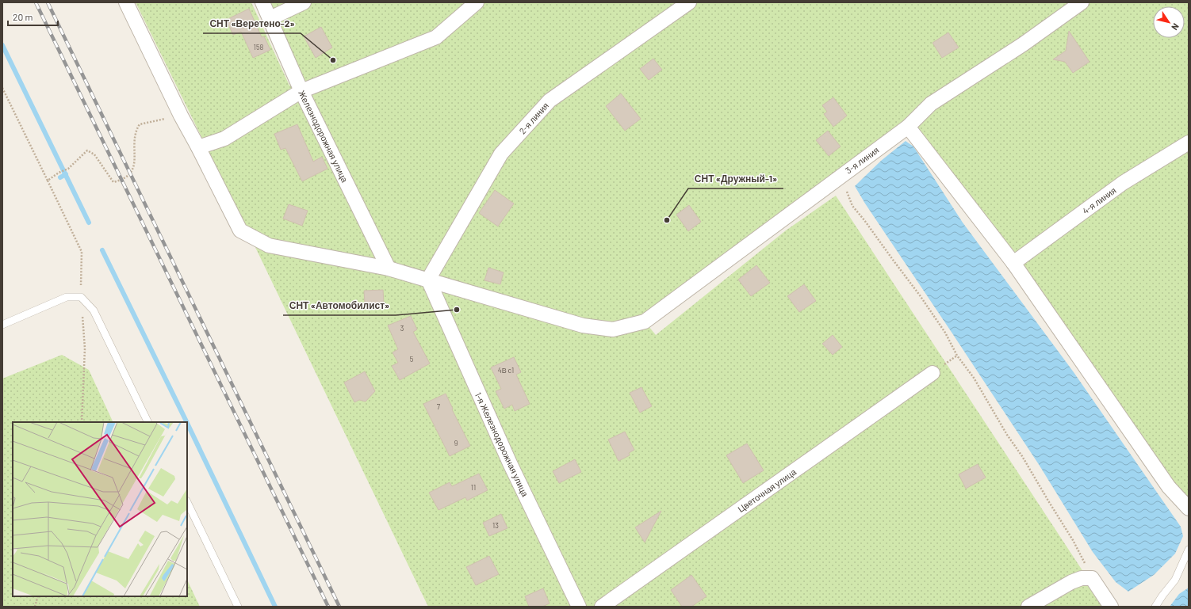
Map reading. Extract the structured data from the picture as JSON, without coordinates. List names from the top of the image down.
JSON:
{
  "streets": {
    "street": [
      "2-я линия",
      "Железнодорожная улица",
      "3-я линия",
      "4-я линия",
      "1-я Железнодорожная улица",
      "Цветочная улица"
    ]
  },
  "crossings": [
    ["2-я линия", "3-я линия"],
    ["2-я линия", "1-я Железнодорожная улица"],
    ["3-я линия", "1-я Железнодорожная улица"]
  ],
  "places": ["СНТ «Веретено-2»", "СНТ «Дружный-1»", "СНТ «Автомобилист»"],
  "house_numbers": [
    "158",
    "3",
    "5",
    "4В с1",
    "7",
    "9",
    "11",
    "13"
  ],
  "scale_bar": "20 m",
  "north": "bottom right"
}
